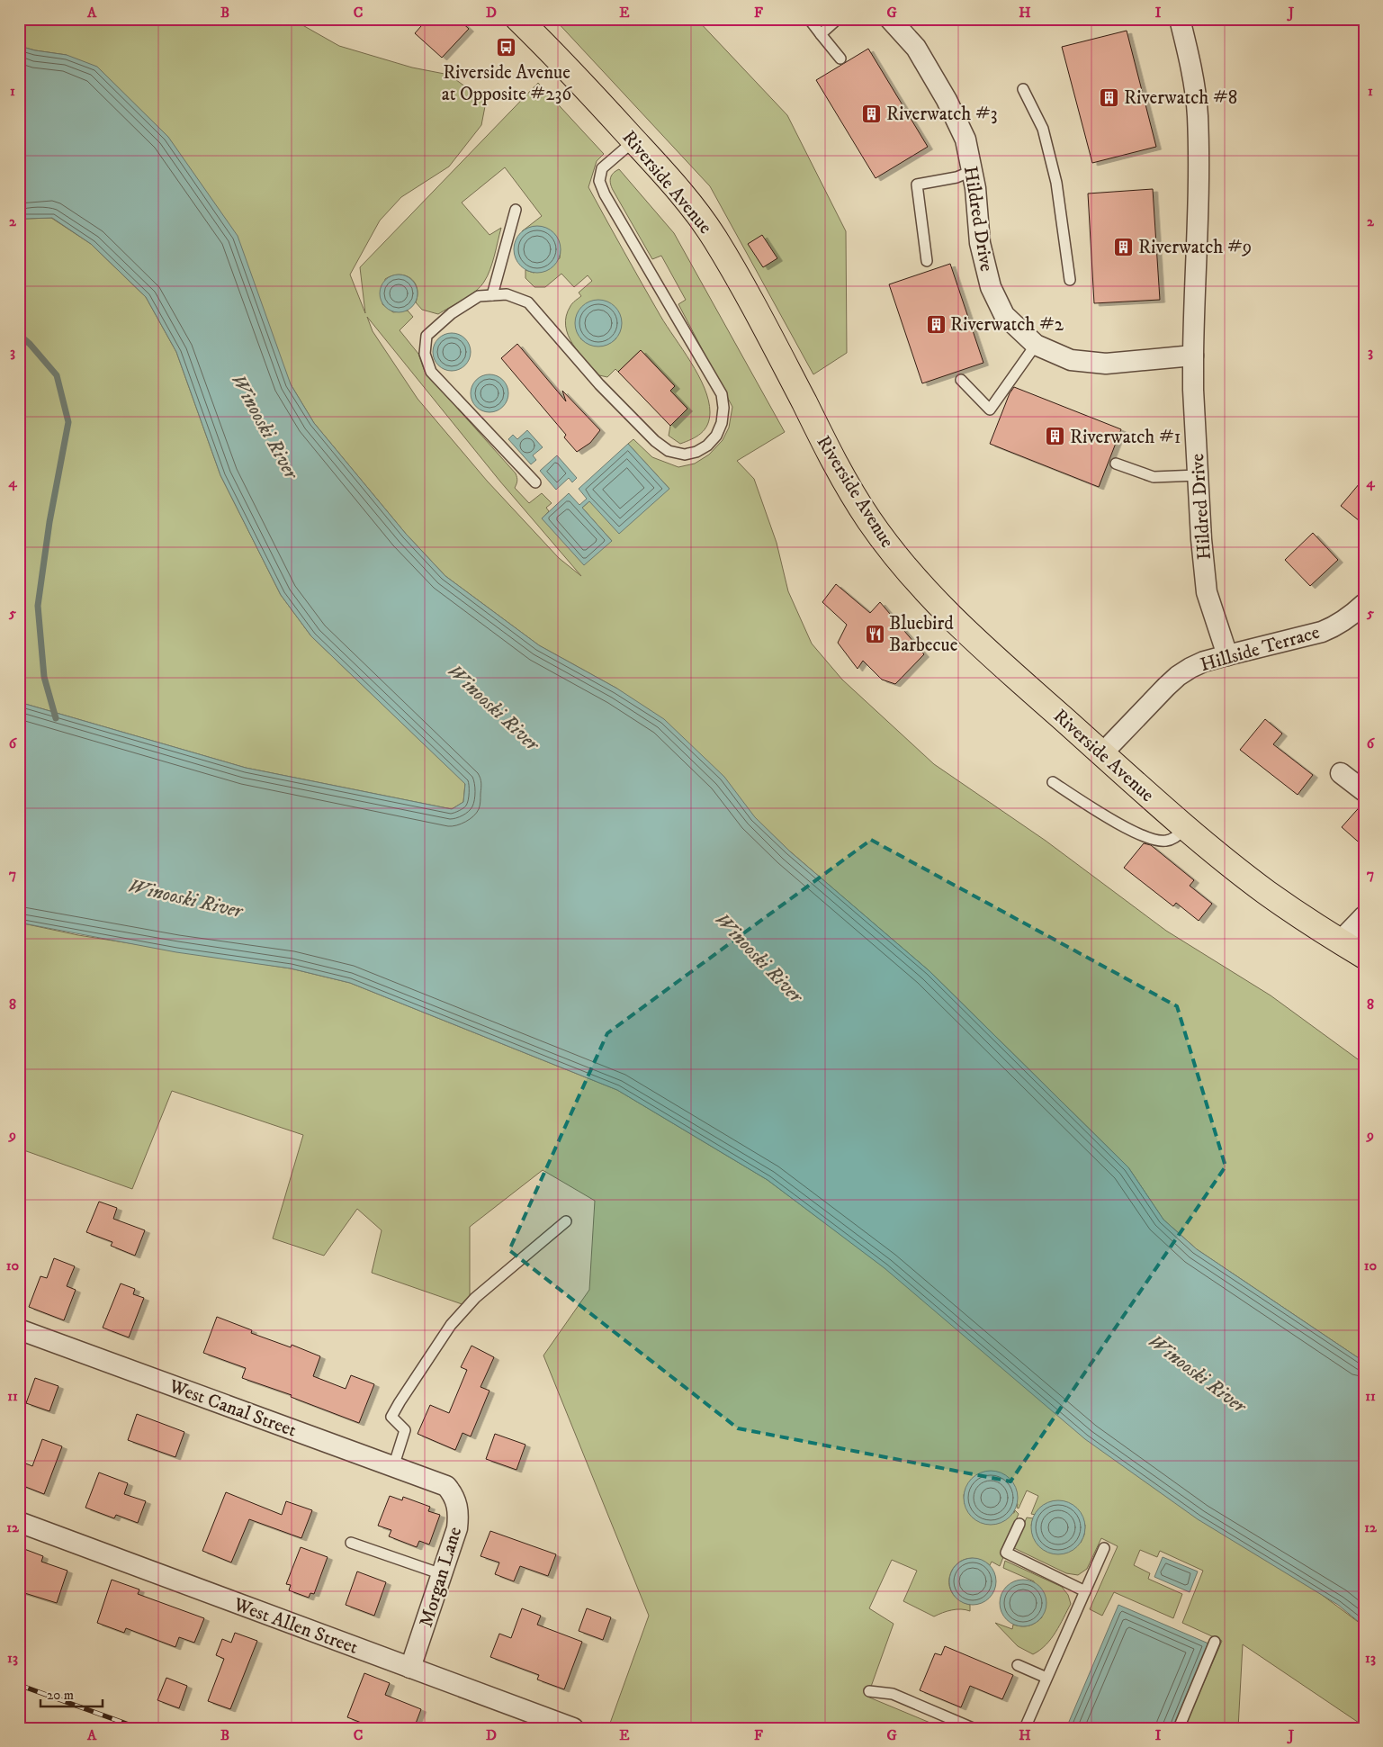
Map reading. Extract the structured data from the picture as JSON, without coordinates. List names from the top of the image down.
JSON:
{
  "streets": {
    "main road": ["Riverside Avenue"],
    "street": [
      "Hildred Drive",
      "Hillside Terrace",
      "West Canal Street",
      "Morgan Lane",
      "West Allen Street"
    ]
  },
  "crossings": [
    ["Riverside Avenue", "Hillside Terrace"],
    ["Hildred Drive", "Hillside Terrace"],
    ["West Canal Street", "Morgan Lane"],
    ["Morgan Lane", "West Allen Street"]
  ],
  "water": ["Winooski River"],
  "places": {
    "bus stop": ["Riverside Avenue at Opposite #236"],
    "building": [
      "Riverwatch #8",
      "Riverwatch #3",
      "Riverwatch #9",
      "Riverwatch #2",
      "Riverwatch #1"
    ],
    "restaurant": ["Bluebird Barbecue"]
  },
  "scale_bar": "20 m",
  "grid": {
    "columns": [
      "A",
      "B",
      "C",
      "D",
      "E",
      "F",
      "G",
      "H",
      "I",
      "J"
    ],
    "rows": [
      "1",
      "2",
      "3",
      "4",
      "5",
      "6",
      "7",
      "8",
      "9",
      "10",
      "11",
      "12",
      "13"
    ]
  }
}
